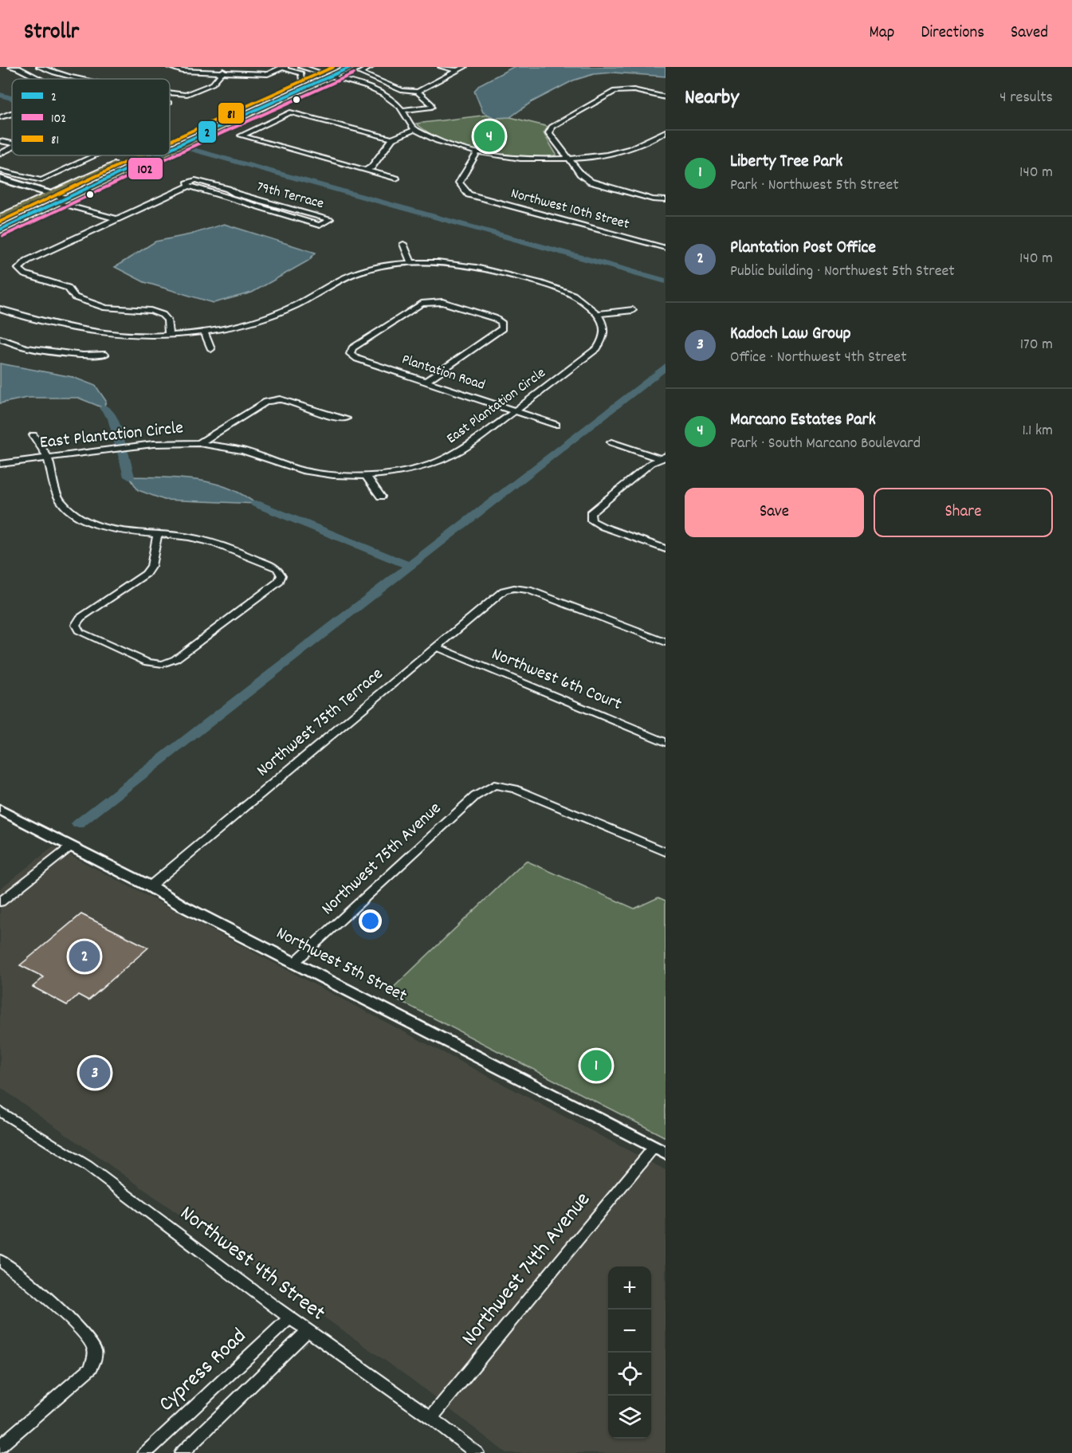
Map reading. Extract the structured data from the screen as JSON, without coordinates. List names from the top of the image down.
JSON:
{
  "streets": {
    "street": [
      "79th Terrace",
      "Northwest 10th Street",
      "Plantation Road",
      "East Plantation Circle",
      "Northwest 6th Court",
      "Northwest 75th Terrace",
      "Northwest 75th Avenue",
      "Northwest 5th Street",
      "Northwest 4th Street",
      "Northwest 74th Avenue",
      "Cypress Road"
    ]
  },
  "crossings": [
    ["Plantation Road", "East Plantation Circle"],
    ["Northwest 6th Court", "Northwest 75th Terrace"],
    ["Northwest 75th Terrace", "Northwest 5th Street"],
    ["Northwest 75th Avenue", "Northwest 5th Street"],
    ["Northwest 5th Street", "Northwest 74th Avenue"],
    ["Northwest 4th Street", "Northwest 74th Avenue"],
    ["Northwest 4th Street", "Cypress Road"]
  ],
  "lines": ["transit line 2", "transit line 81", "transit line 102"],
  "legend": ["2", "102", "81"],
  "page": {
    "header": "Strollr",
    "nav": ["Map", "Directions", "Saved"],
    "heading": ["Nearby", "4 results"],
    "pins": [
      "4",
      "2",
      "1",
      "3"
    ],
    "list": [
      {
        "mark": "1",
        "name": "Liberty Tree Park",
        "note": "Park · Northwest 5th Street",
        "value": "140 m"
      },
      {
        "mark": "2",
        "name": "Plantation Post Office",
        "note": "Public building · Northwest 5th Street",
        "value": "140 m"
      },
      {
        "mark": "3",
        "name": "Kadoch Law Group",
        "note": "Office · Northwest 4th Street",
        "value": "170 m"
      },
      {
        "mark": "4",
        "name": "Marcano Estates Park",
        "note": "Park · South Marcano Boulevard",
        "value": "1.1 km"
      }
    ],
    "buttons": ["Save", "Share"],
    "map_buttons": ["+", "−"]
  }
}
